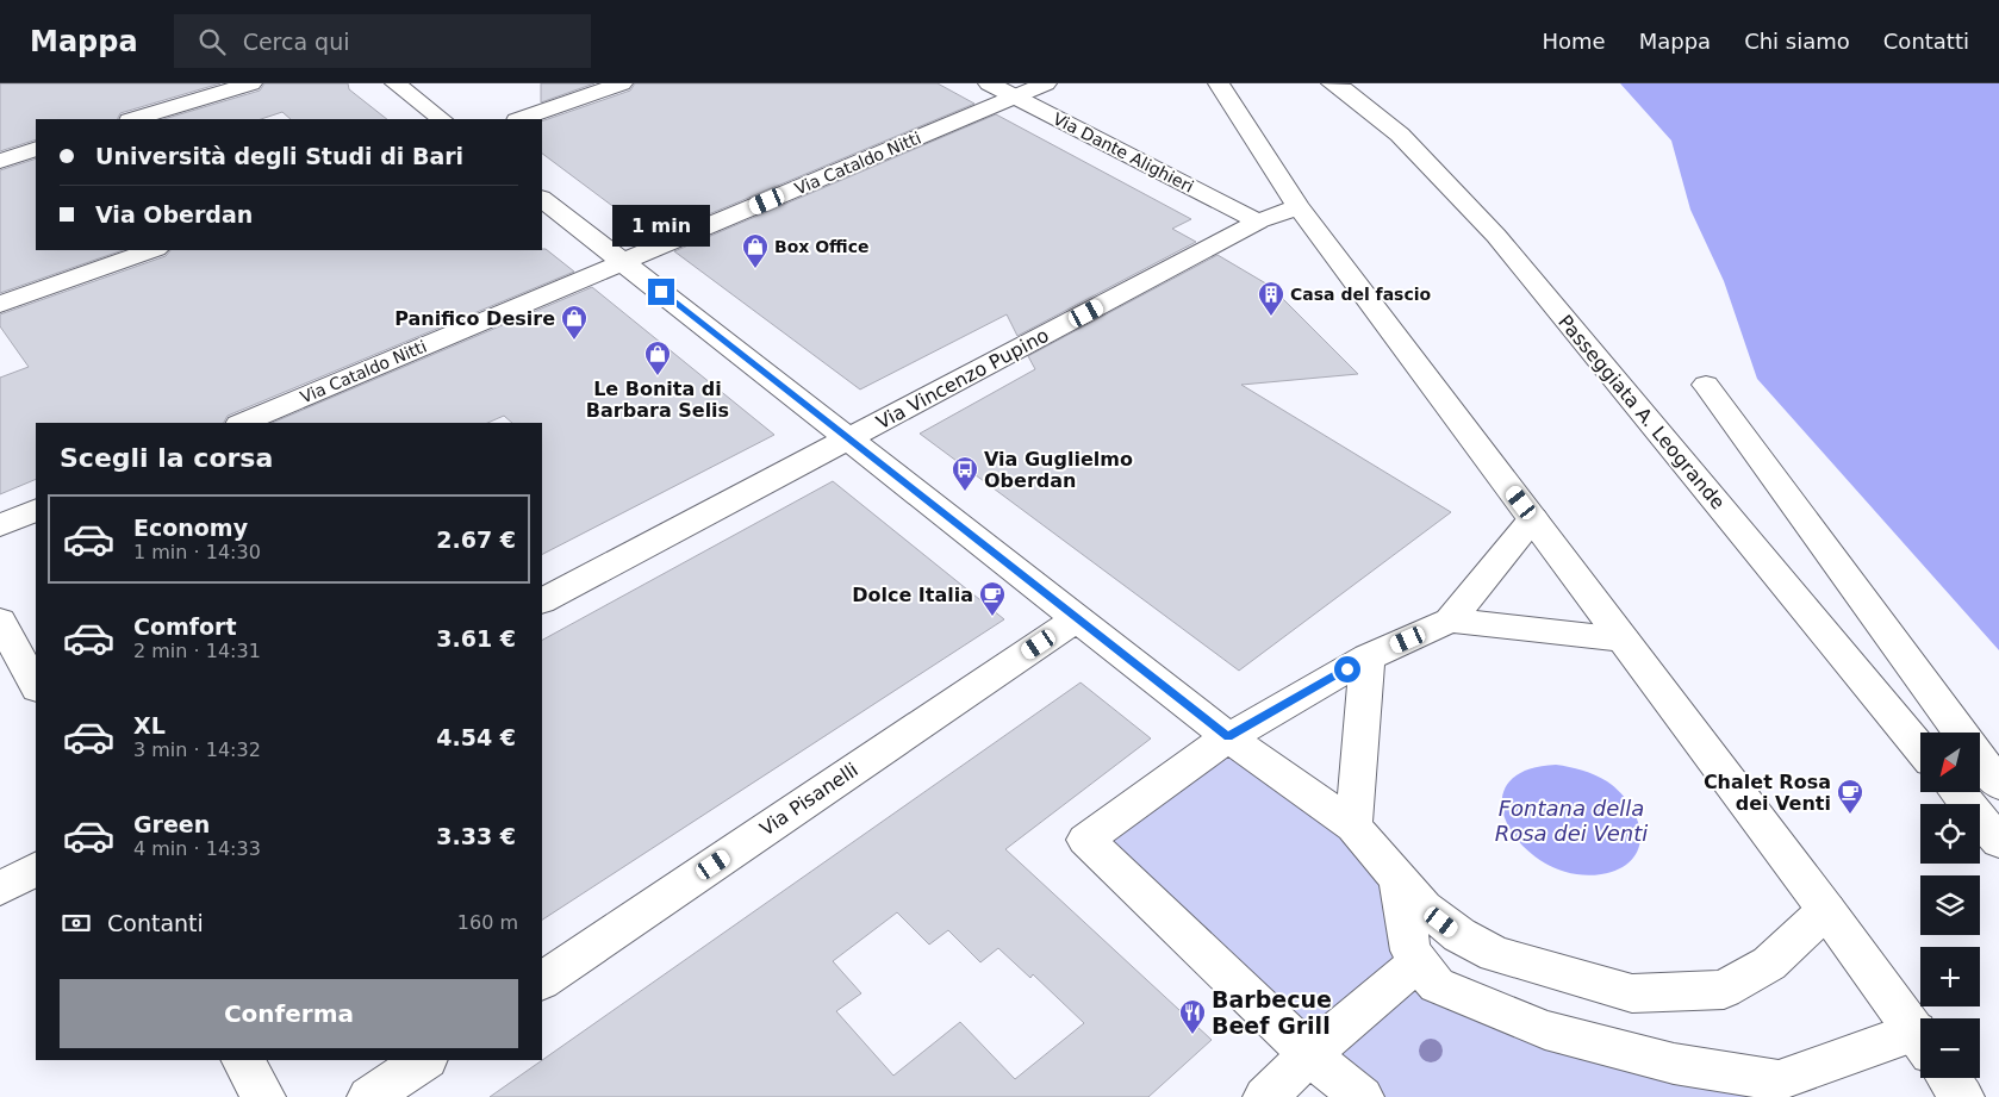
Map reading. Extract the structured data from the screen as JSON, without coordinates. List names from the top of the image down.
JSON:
{
  "streets": {
    "street": [
      "Via Dante Alighieri",
      "Via Cataldo Nitti",
      "Via Vincenzo Pupino",
      "Passeggiata A. Leogrande",
      "Via Pisanelli"
    ]
  },
  "crossings": [
    ["Via Dante Alighieri", "Via Cataldo Nitti"],
    ["Via Dante Alighieri", "Via Vincenzo Pupino"]
  ],
  "water": ["Fontana della Rosa dei Venti"],
  "places": {
    "shop": ["Box Office", "Panifico Desire", "Le Bonita di Barbara Selis"],
    "building": ["Casa del fascio"],
    "bus stop": ["Via Guglielmo Oberdan"],
    "cafe": ["Dolce Italia", "Chalet Rosa dei Venti"],
    "restaurant": ["Barbecue Beef Grill"]
  },
  "north": "bottom left",
  "page": {
    "header": "Mappa",
    "search": "Cerca qui",
    "nav": [
      "Home",
      "Mappa",
      "Chi siamo",
      "Contatti"
    ],
    "banner": ["Università degli Studi di Bari", "Via Oberdan"],
    "bubble": "1 min",
    "heading": "Scegli la corsa",
    "list": [
      {
        "name": "Economy",
        "note": "1 min · 14:30",
        "value": "2.67 €"
      },
      {
        "name": "Comfort",
        "note": "2 min · 14:31",
        "value": "3.61 €"
      },
      {
        "name": "XL",
        "note": "3 min · 14:32",
        "value": "4.54 €"
      },
      {
        "name": "Green",
        "note": "4 min · 14:33",
        "value": "3.33 €"
      }
    ],
    "map_buttons": ["+", "−"],
    "pay": ["Contanti", "160 m"],
    "buttons": "Conferma"
  }
}
